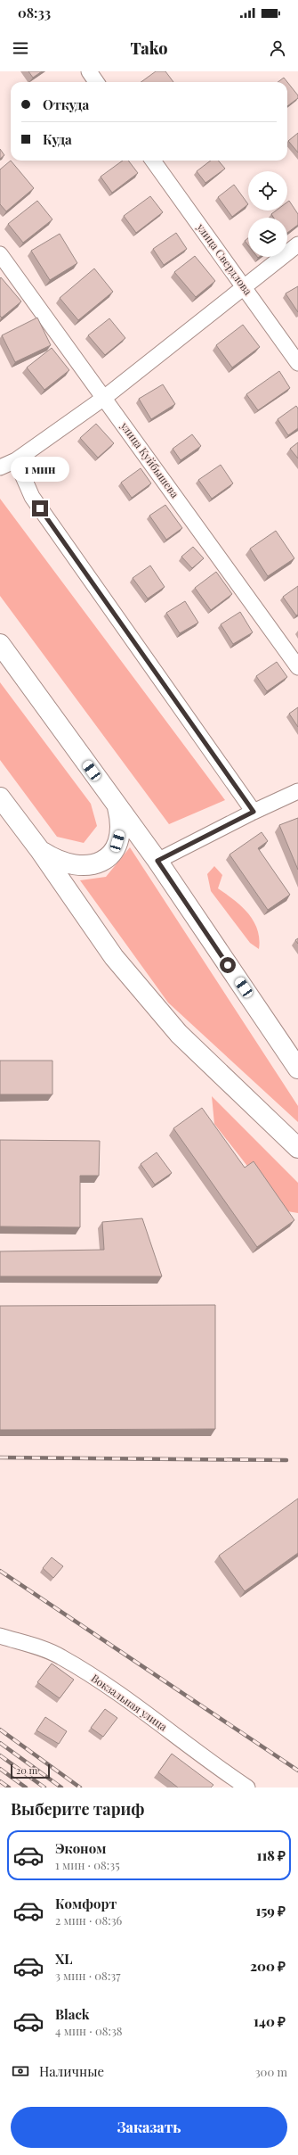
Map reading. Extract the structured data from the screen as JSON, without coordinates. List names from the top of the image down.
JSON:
{
  "streets": {
    "street": ["улица Свердлова", "улица Куйбышева", "Вокзальная улица"]
  },
  "scale_bar": "20 m",
  "page": {
    "status": "08:33",
    "header": "Tako",
    "banner": ["Откуда", "Куда"],
    "bubble": "1 мин",
    "scale": "20 m",
    "heading": "Выберите тариф",
    "list": [
      {
        "name": "Эконом",
        "note": "1 мин · 08:35",
        "value": "118 ₽"
      },
      {
        "name": "Комфорт",
        "note": "2 мин · 08:36",
        "value": "159 ₽"
      },
      {
        "name": "XL",
        "note": "3 мин · 08:37",
        "value": "200 ₽"
      },
      {
        "name": "Black",
        "note": "4 мин · 08:38",
        "value": "140 ₽"
      }
    ],
    "pay": ["Наличные", "300 m"],
    "buttons": "Заказать"
  }
}
